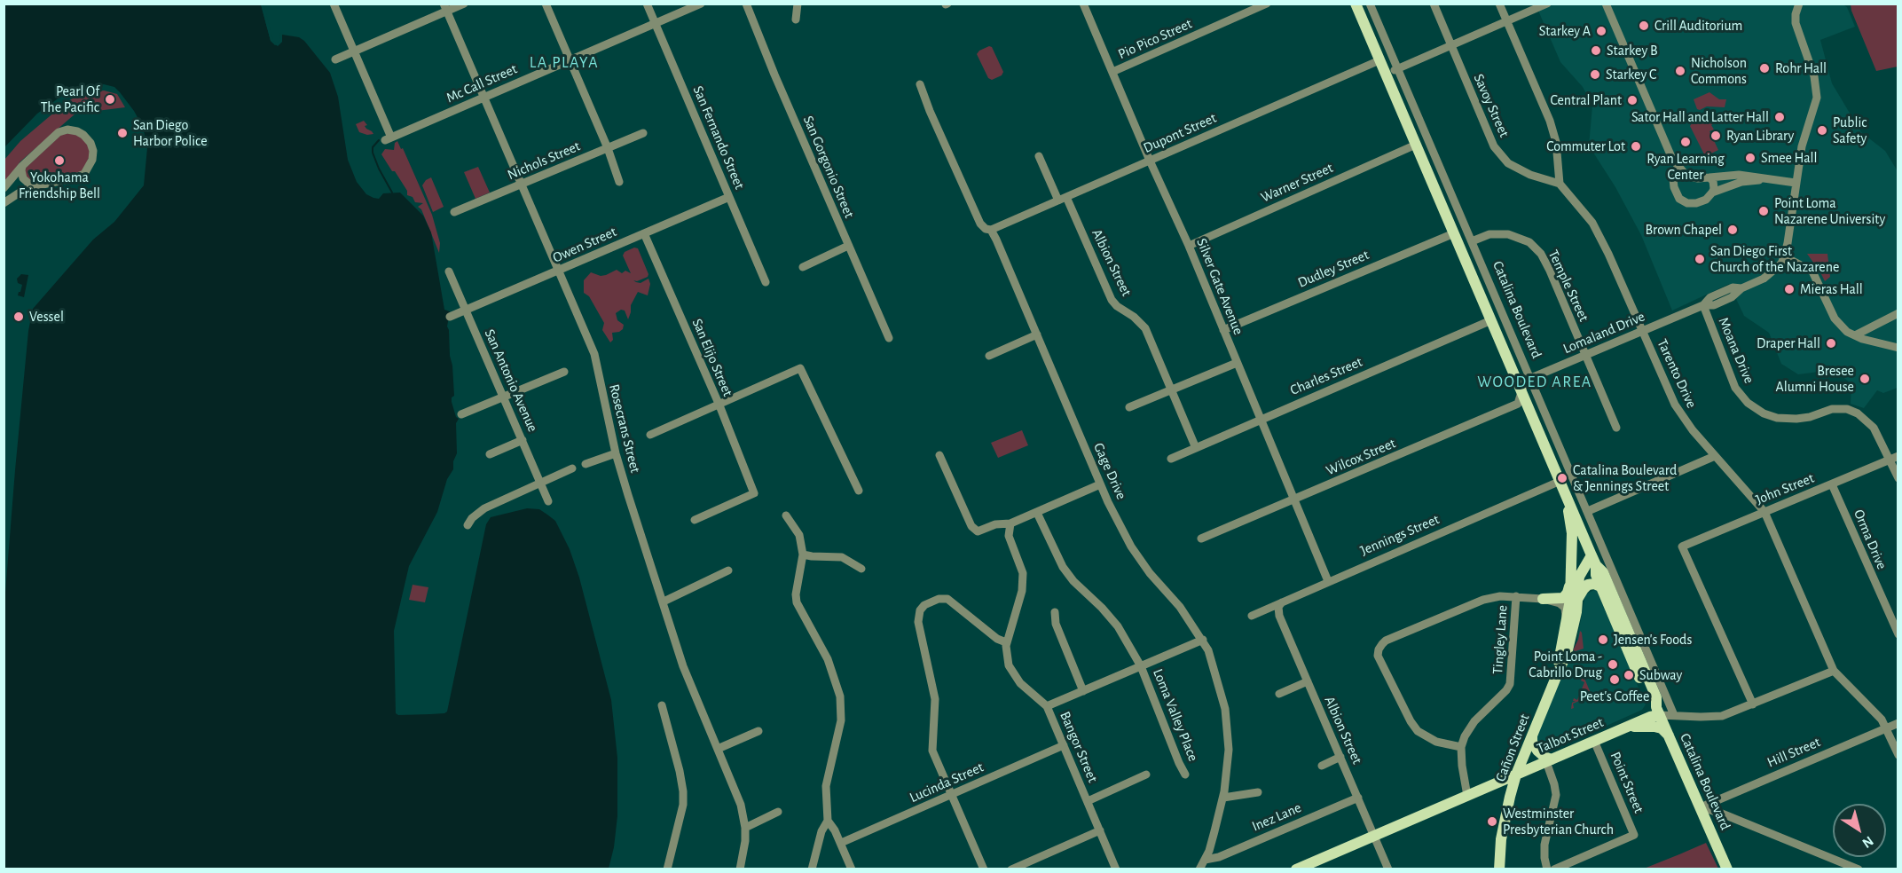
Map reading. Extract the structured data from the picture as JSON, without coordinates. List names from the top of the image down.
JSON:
{
  "streets": {
    "main road": ["Catalina Boulevard", "Talbot Street", "Cañon Street"],
    "street": [
      "Pio Pico Street",
      "Mc Call Street",
      "Savoy Street",
      "Dupont Street",
      "San Fernando Street",
      "Nichols Street",
      "San Gorgonio Street",
      "Warner Street",
      "Owen Street",
      "Albion Street",
      "Dudley Street",
      "Temple Street",
      "Silver Gate Avenue",
      "Lomaland Drive",
      "Moana Drive",
      "San Elijo Street",
      "Tarento Drive",
      "Charles Street",
      "San Antonio Avenue",
      "Rosecrans Street",
      "Wilcox Street",
      "Gage Drive",
      "John Street",
      "Jennings Street",
      "Orma Drive",
      "Tingley Lane",
      "Loma Valley Place",
      "Bangor Street",
      "Hill Street",
      "Lucinda Street",
      "Point Street",
      "Inez Lane"
    ]
  },
  "crossings": [
    ["Pio Pico Street", "Silver Gate Avenue"],
    ["Mc Call Street", "San Fernando Street"],
    ["Mc Call Street", "Rosecrans Street"],
    ["Savoy Street", "Tarento Drive"],
    ["Dupont Street", "Albion Street"],
    ["Dupont Street", "Silver Gate Avenue"],
    ["Dupont Street", "Catalina Boulevard"],
    ["Dupont Street", "Gage Drive"],
    ["San Fernando Street", "Owen Street"],
    ["Nichols Street", "Rosecrans Street"],
    ["Warner Street", "Silver Gate Avenue"],
    ["Warner Street", "Catalina Boulevard"],
    ["Owen Street", "San Elijo Street"],
    ["Owen Street", "San Antonio Avenue"],
    ["Owen Street", "Rosecrans Street"],
    ["Albion Street", "Charles Street"],
    ["Albion Street", "Jennings Street"],
    ["Albion Street", "Talbot Street"],
    ["Albion Street", "Inez Lane"],
    ["Dudley Street", "Silver Gate Avenue"],
    ["Dudley Street", "Catalina Boulevard"],
    ["Temple Street", "Catalina Boulevard"],
    ["Temple Street", "Lomaland Drive"],
    ["Silver Gate Avenue", "Charles Street"],
    ["Silver Gate Avenue", "Wilcox Street"],
    ["Silver Gate Avenue", "Jennings Street"],
    ["Catalina Boulevard", "Lomaland Drive"],
    ["Catalina Boulevard", "Charles Street"],
    ["Catalina Boulevard", "Wilcox Street"],
    ["Catalina Boulevard", "Jennings Street"],
    ["Catalina Boulevard", "Talbot Street"],
    ["Catalina Boulevard", "Cañon Street"],
    ["Catalina Boulevard", "Hill Street"],
    ["Lomaland Drive", "Moana Drive"],
    ["Lomaland Drive", "Tarento Drive"],
    ["Lomaland Drive", "Wilcox Street"],
    ["Moana Drive", "John Street"],
    ["Tarento Drive", "John Street"],
    ["Tarento Drive", "Talbot Street"],
    ["Tarento Drive", "Hill Street"],
    ["Gage Drive", "Inez Lane"],
    ["John Street", "Orma Drive"],
    ["John Street", "Talbot Street"],
    ["Talbot Street", "Cañon Street"],
    ["Talbot Street", "Point Street"],
    ["Bangor Street", "Lucinda Street"]
  ],
  "districts": ["LA PLAYA", "WOODED AREA"],
  "places": [
    "Crill Auditorium",
    "Starkey A",
    "Starkey B",
    "Rohr Hall",
    "Nicholson Commons",
    "Starkey C",
    "Pearl Of The Pacific",
    "Central Plant",
    "Sator Hall and Latter Hall",
    "Public Safety",
    "San Diego Harbor Police",
    "Ryan Library",
    "Ryan Learning Center",
    "Commuter Lot",
    "Smee Hall",
    "Yokohama Friendship Bell",
    "Point Loma Nazarene University",
    "Brown Chapel",
    "San Diego First Church of the Nazarene",
    "Mieras Hall",
    "Vessel",
    "Draper Hall",
    "Bresee Alumni House",
    "Catalina Boulevard & Jennings Street",
    "Jensen's Foods",
    "Point Loma - Cabrillo Drug",
    "Subway",
    "Peet's Coffee",
    "Westminster Presbyterian Church"
  ],
  "north": "bottom right"
}
